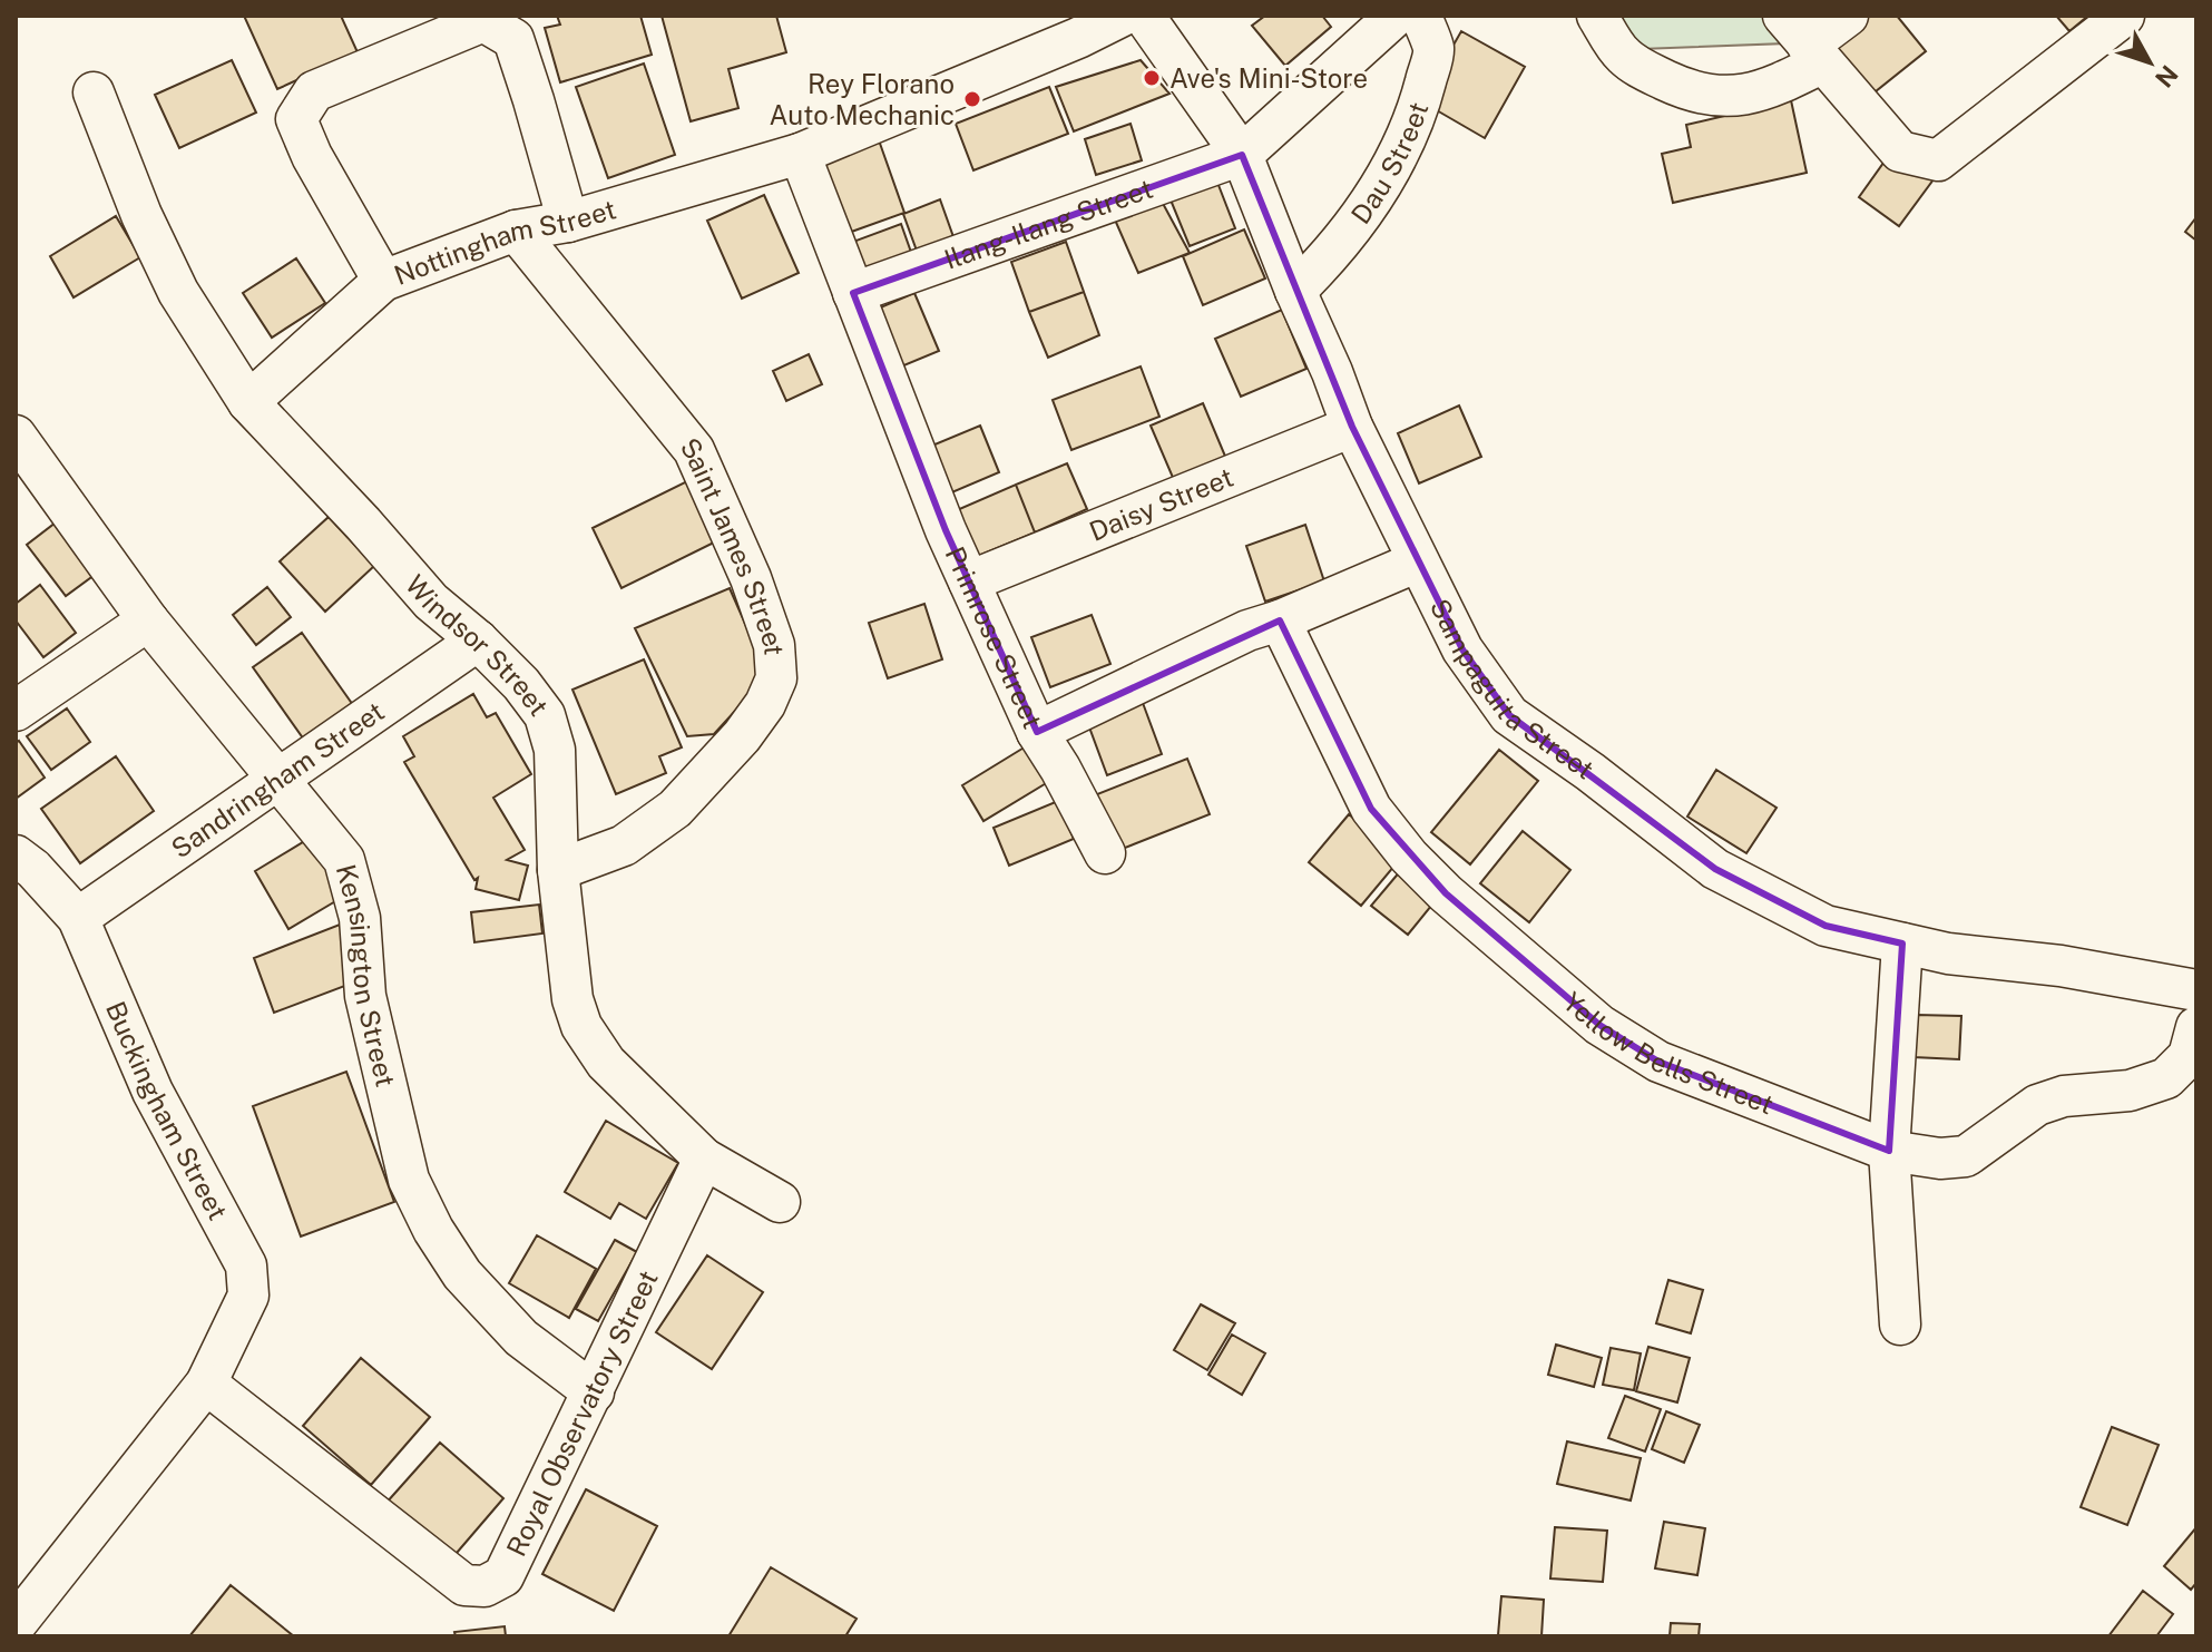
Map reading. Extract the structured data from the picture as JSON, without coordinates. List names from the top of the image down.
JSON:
{
  "streets": {
    "street": [
      "Dau Street",
      "Ilang-Ilang Street",
      "Nottingham Street",
      "Daisy Street",
      "Saint James Street",
      "Primrose Street",
      "Windsor Street",
      "Sampaguita Street",
      "Sandringham Street",
      "Kensington Street",
      "Yellow Bells Street",
      "Buckingham Street",
      "Royal Observatory Street"
    ]
  },
  "crossings": [
    ["Dau Street", "Sampaguita Street"],
    ["Ilang-Ilang Street", "Primrose Street"],
    ["Ilang-Ilang Street", "Sampaguita Street"],
    ["Nottingham Street", "Saint James Street"],
    ["Nottingham Street", "Primrose Street"],
    ["Nottingham Street", "Windsor Street"],
    ["Daisy Street", "Primrose Street"],
    ["Daisy Street", "Sampaguita Street"],
    ["Saint James Street", "Windsor Street"],
    ["Primrose Street", "Sampaguita Street"],
    ["Primrose Street", "Yellow Bells Street"],
    ["Windsor Street", "Sandringham Street"],
    ["Windsor Street", "Royal Observatory Street"],
    ["Sandringham Street", "Kensington Street"],
    ["Sandringham Street", "Buckingham Street"],
    ["Kensington Street", "Royal Observatory Street"],
    ["Buckingham Street", "Royal Observatory Street"]
  ],
  "places": ["Ave's Mini-Store", "Rey Florano Auto Mechanic"],
  "north": "bottom right"
}
